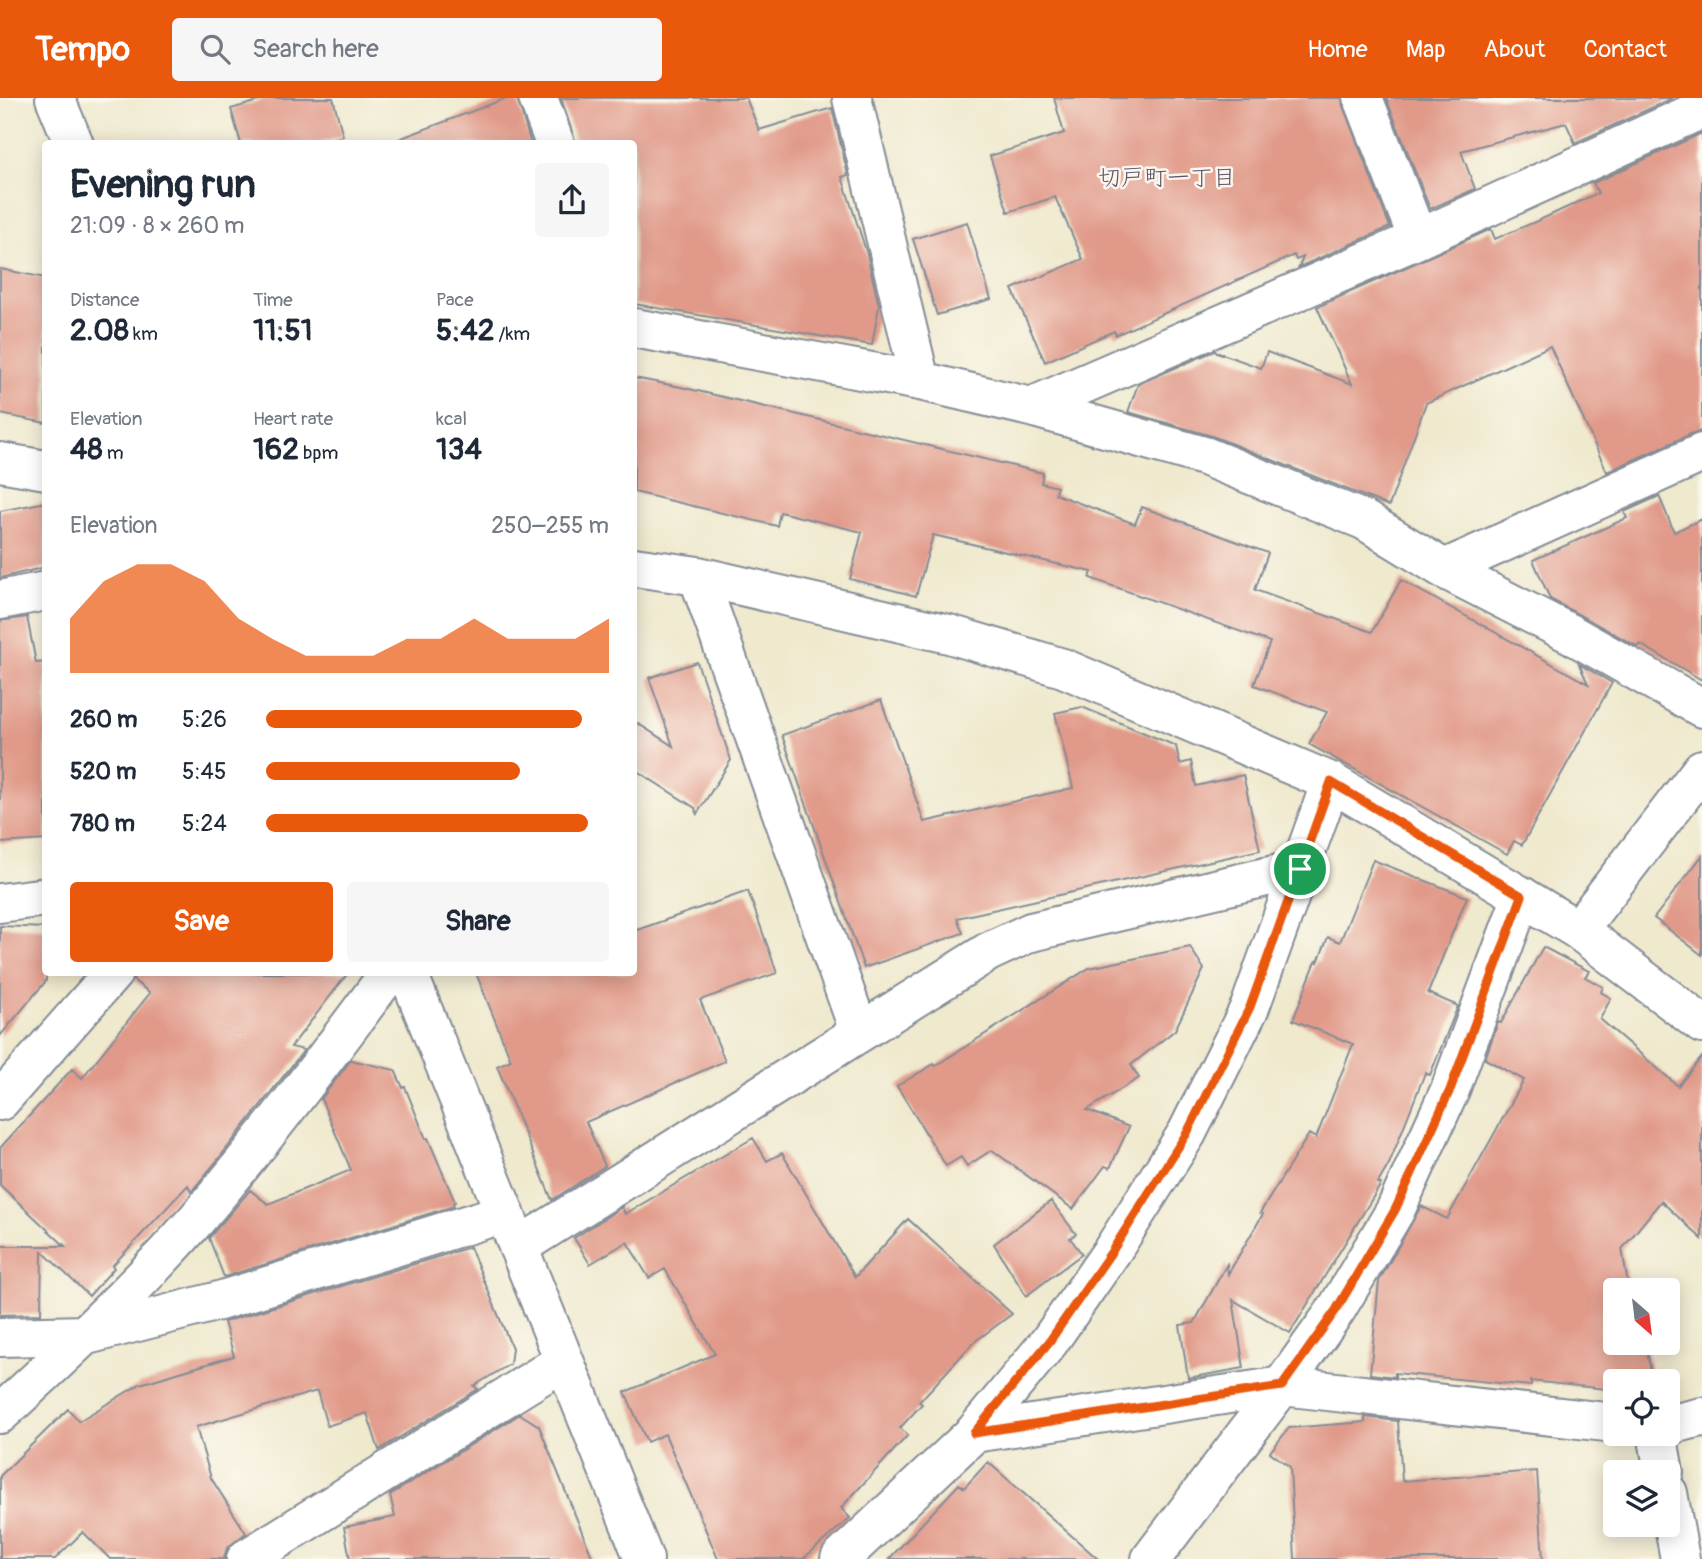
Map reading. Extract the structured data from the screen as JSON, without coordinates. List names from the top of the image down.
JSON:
{
  "districts": ["切戸町一丁目"],
  "north": "bottom right",
  "page": {
    "header": "Tempo",
    "search": "Search here",
    "nav": [
      "Home",
      "Map",
      "About",
      "Contact"
    ],
    "heading": ["Evening run", "21:09 · 8 × 260 m"],
    "stats": [
      ["Distance", "2.08 km"],
      ["Time", "11:51"],
      ["Pace", "5:42 /km"],
      ["Elevation", "48 m"],
      ["Heart rate", "162 bpm"],
      ["kcal", "134"]
    ],
    "chart": ["Elevation", "250–255 m"],
    "list": [
      {
        "name": "260 m",
        "note": "5:26"
      },
      {
        "name": "520 m",
        "note": "5:45"
      },
      {
        "name": "780 m",
        "note": "5:24"
      }
    ],
    "buttons": ["Save", "Share"]
  }
}
